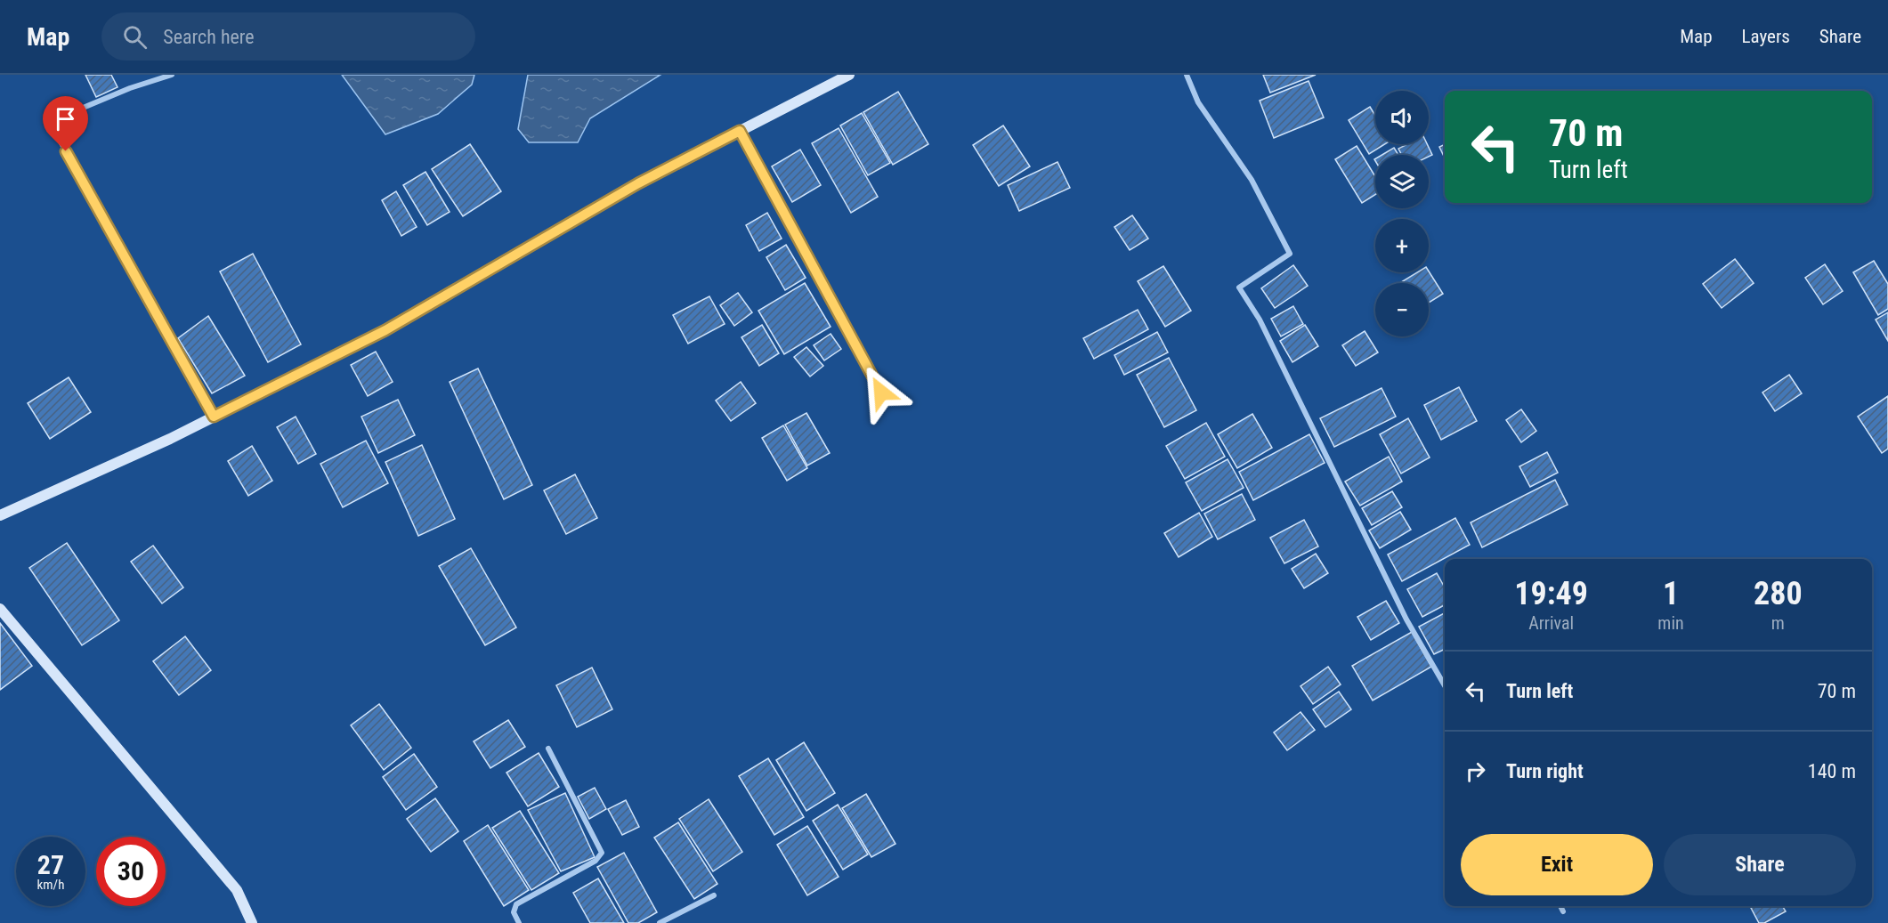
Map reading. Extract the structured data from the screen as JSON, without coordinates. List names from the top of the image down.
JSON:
{
  "page": {
    "header": "Map",
    "search": "Search here",
    "nav": ["Map", "Layers", "Share"],
    "map_buttons": ["+", "−"],
    "turn": ["70 m", "Turn left"],
    "eta": [
      "19:49",
      "Arrival",
      "1",
      "min",
      "280",
      "m"
    ],
    "list": [
      {
        "name": "Turn left",
        "value": "70 m"
      },
      {
        "name": "Turn right",
        "value": "140 m"
      }
    ],
    "buttons": ["Exit", "Share"],
    "speed": "27 km/h",
    "limit": "30"
  }
}
